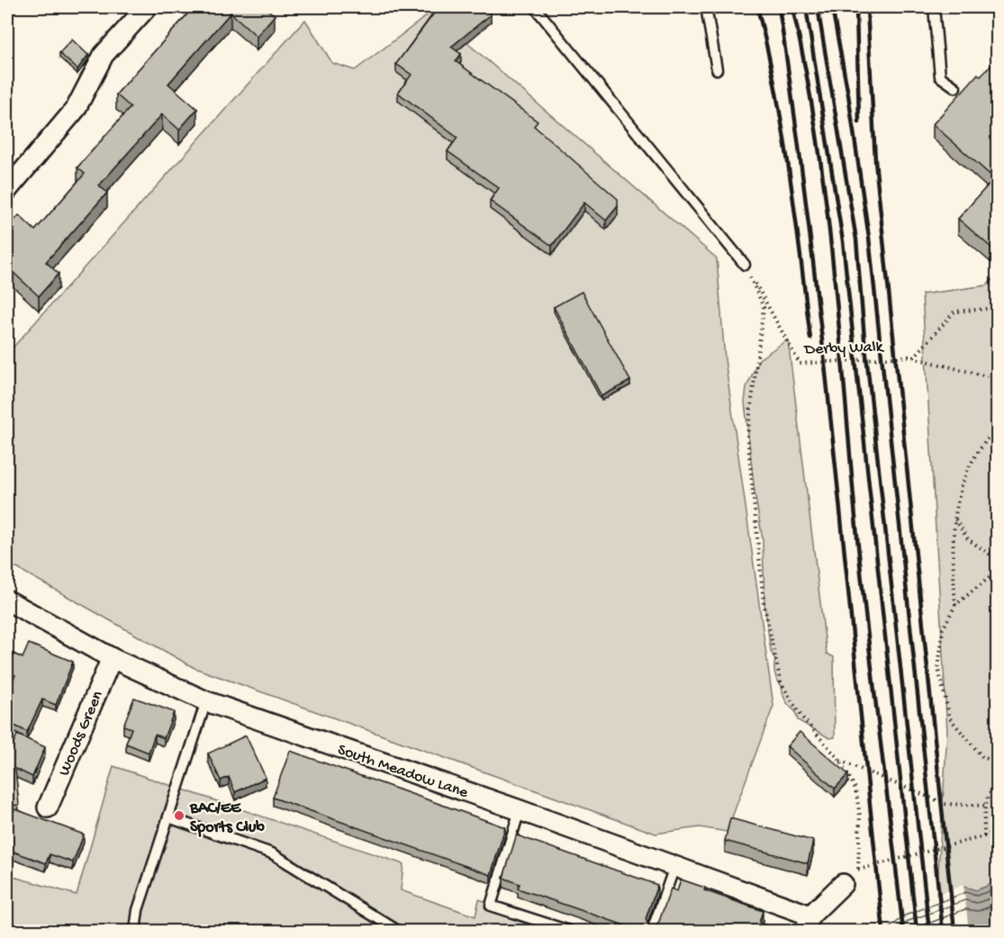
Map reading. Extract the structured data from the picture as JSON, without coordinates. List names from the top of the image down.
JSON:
{
  "streets": {
    "street": ["Woods Green", "South Meadow Lane"],
    "path": ["Derby Walk"]
  },
  "crossings": [
    ["Woods Green", "South Meadow Lane"]
  ],
  "places": ["BAC/EE Sports Club"]
}
